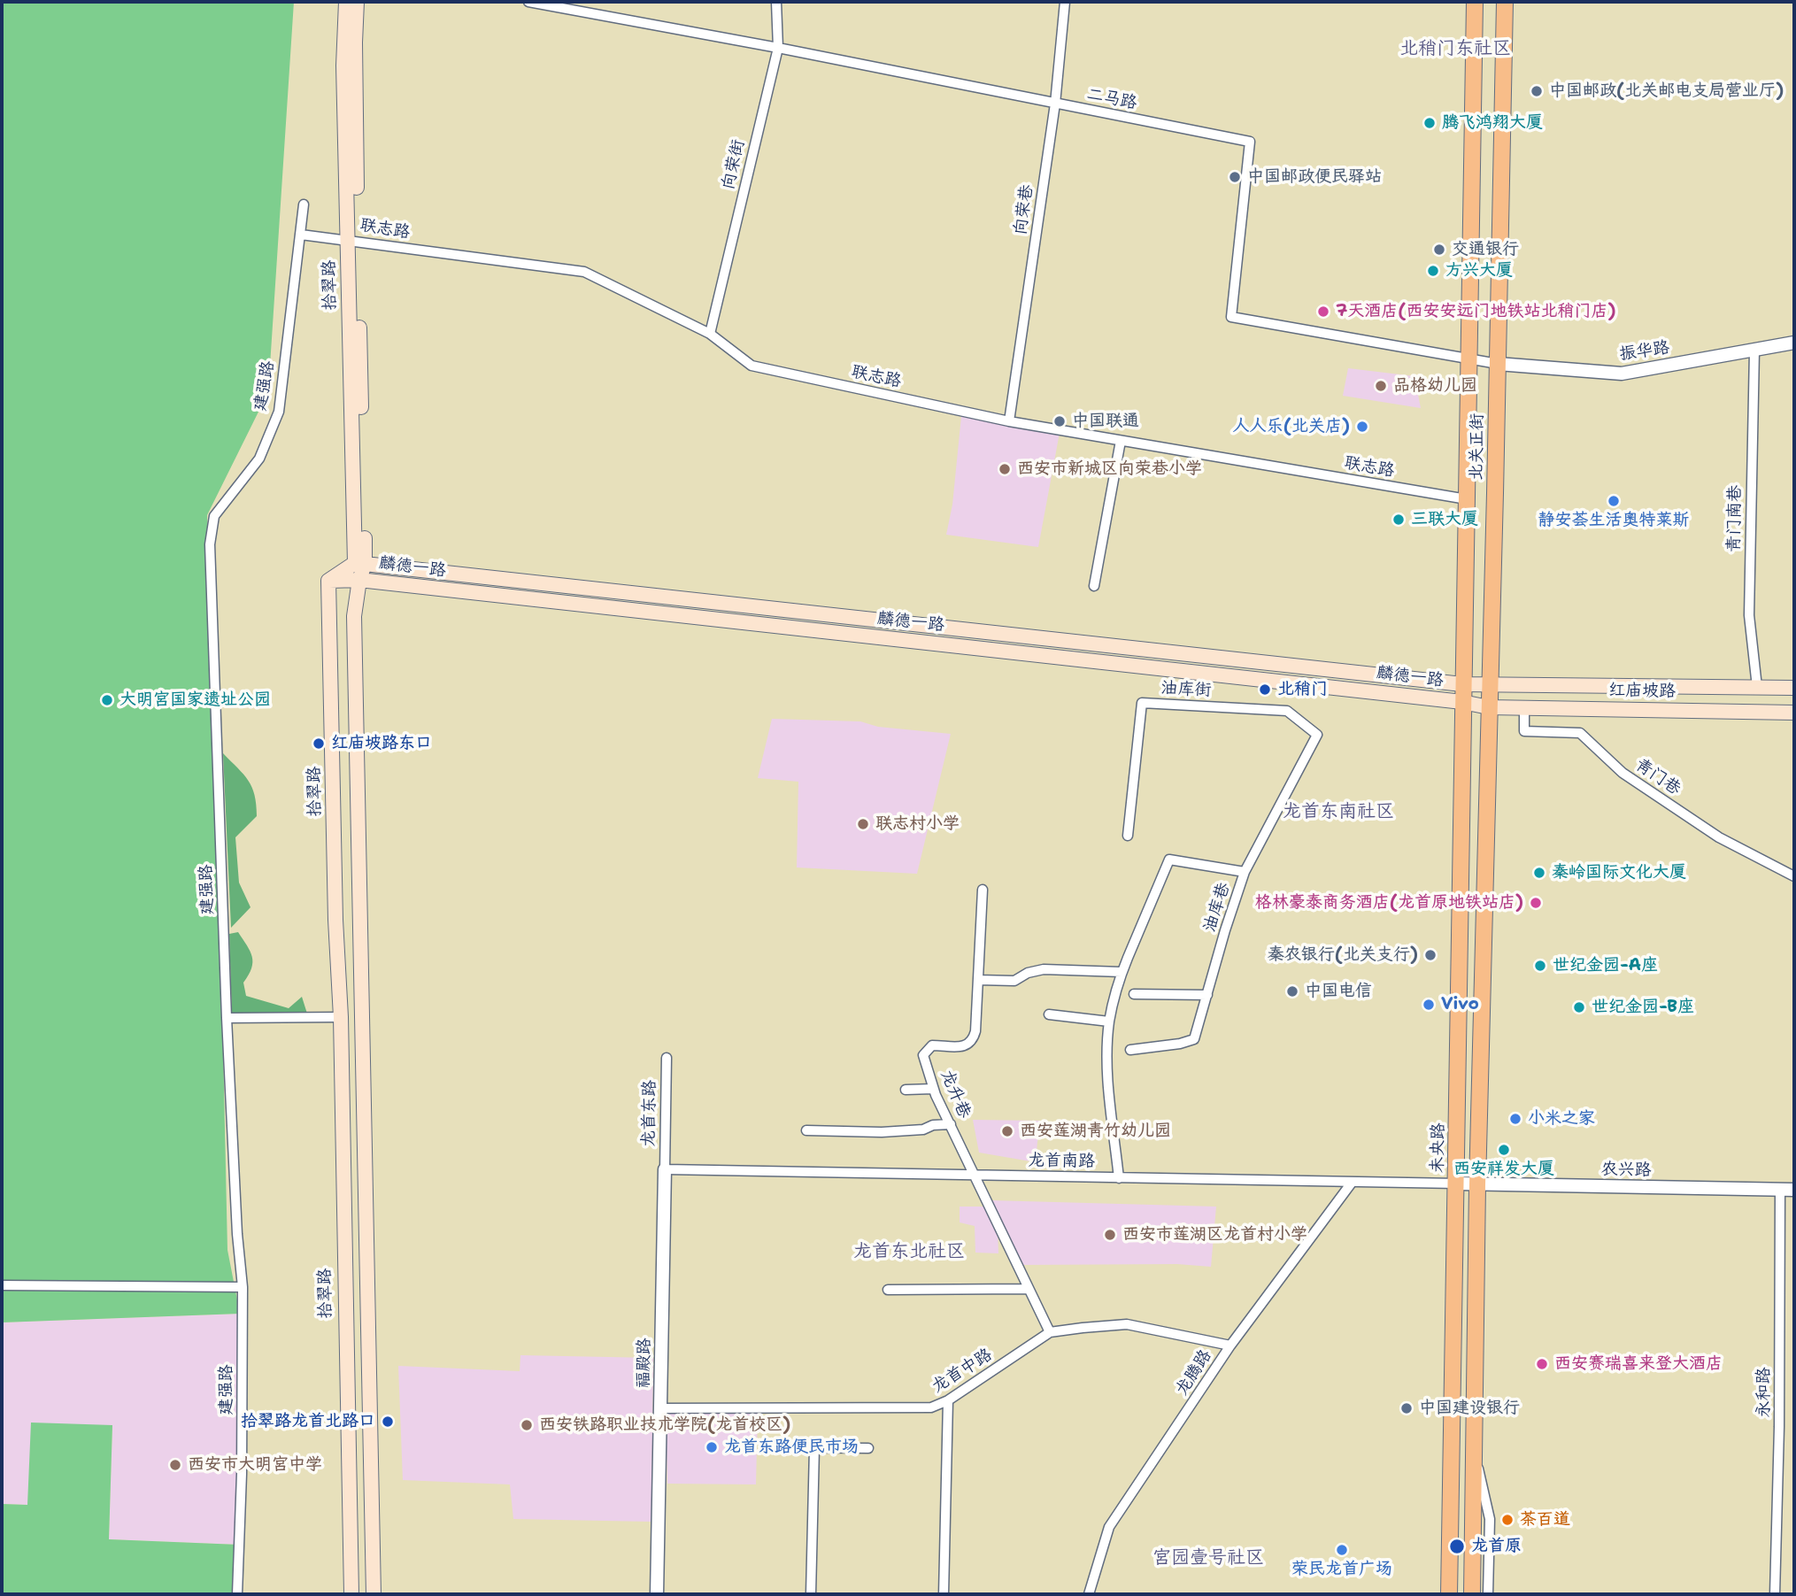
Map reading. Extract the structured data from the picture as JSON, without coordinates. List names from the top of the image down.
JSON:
{
  "streets": {
    "main road": [
      "拾翠路",
      "北关正街",
      "麟德一路",
      "红庙坡路",
      "未央路"
    ],
    "street": [
      "二马路",
      "向荣街",
      "向荣巷",
      "联志路",
      "振华路",
      "建强路",
      "青门南巷",
      "油库街",
      "青门巷",
      "油库巷",
      "龙升巷",
      "龙首东路",
      "龙首南路",
      "农兴路",
      "福殿路",
      "龙首中路",
      "龙腾路",
      "永和路"
    ]
  },
  "crossings": [
    ["二马路", "向荣街"],
    ["二马路", "向荣巷"],
    ["二马路", "振华路"],
    ["二马路", "北关正街"],
    ["向荣街", "联志路"],
    ["向荣巷", "联志路"],
    ["联志路", "拾翠路"],
    ["联志路", "建强路"],
    ["联志路", "北关正街"],
    ["拾翠路", "麟德一路"],
    ["振华路", "北关正街"],
    ["振华路", "青门南巷"],
    ["北关正街", "麟德一路"],
    ["北关正街", "红庙坡路"],
    ["北关正街", "未央路"],
    ["青门南巷", "红庙坡路"],
    ["麟德一路", "红庙坡路"],
    ["麟德一路", "未央路"],
    ["油库街", "油库巷"],
    ["红庙坡路", "青门巷"],
    ["龙升巷", "龙首南路"],
    ["龙升巷", "龙首中路"],
    ["龙首东路", "龙首南路"],
    ["龙首东路", "福殿路"],
    ["未央路", "龙首南路"],
    ["未央路", "农兴路"],
    ["龙首南路", "农兴路"],
    ["龙首南路", "福殿路"],
    ["龙首南路", "龙腾路"],
    ["农兴路", "永和路"],
    ["福殿路", "龙首中路"],
    ["龙首中路", "龙腾路"]
  ],
  "districts": [
    "北稍门东社区",
    "龙首东南社区",
    "龙首东北社区",
    "宫园壹号社区"
  ],
  "places": [
    "中国邮政(北关邮电支局营业厅)",
    "腾飞鸿翔大厦",
    "中国邮政便民驿站",
    "交通银行",
    "方兴大厦",
    "7天酒店(西安安远门地铁站北稍门店)",
    "品格幼儿园",
    "中国联通",
    "人人乐(北关店)",
    "西安市新城区向荣巷小学",
    "静安荟生活奥特莱斯",
    "三联大厦",
    "北稍门",
    "大明宫国家遗址公园",
    "红庙坡路东口",
    "联志村小学",
    "秦岭国际文化大厦",
    "格林豪泰商务酒店(龙首原地铁站店)",
    "秦农银行(北关支行)",
    "世纪金园-A座",
    "中国电信",
    "Vivo",
    "世纪金园-B座",
    "小米之家",
    "西安莲湖青竹幼儿园",
    "西安祥发大厦",
    "西安市莲湖区龙首村小学",
    "西安赛瑞喜来登大酒店",
    "中国建设银行",
    "拾翠路龙首北路口",
    "西安铁路职业技术学院(龙首校区)",
    "龙首东路便民市场",
    "西安市大明宫中学",
    "茶百道",
    "龙首原",
    "荣民龙首广场"
  ]
}
